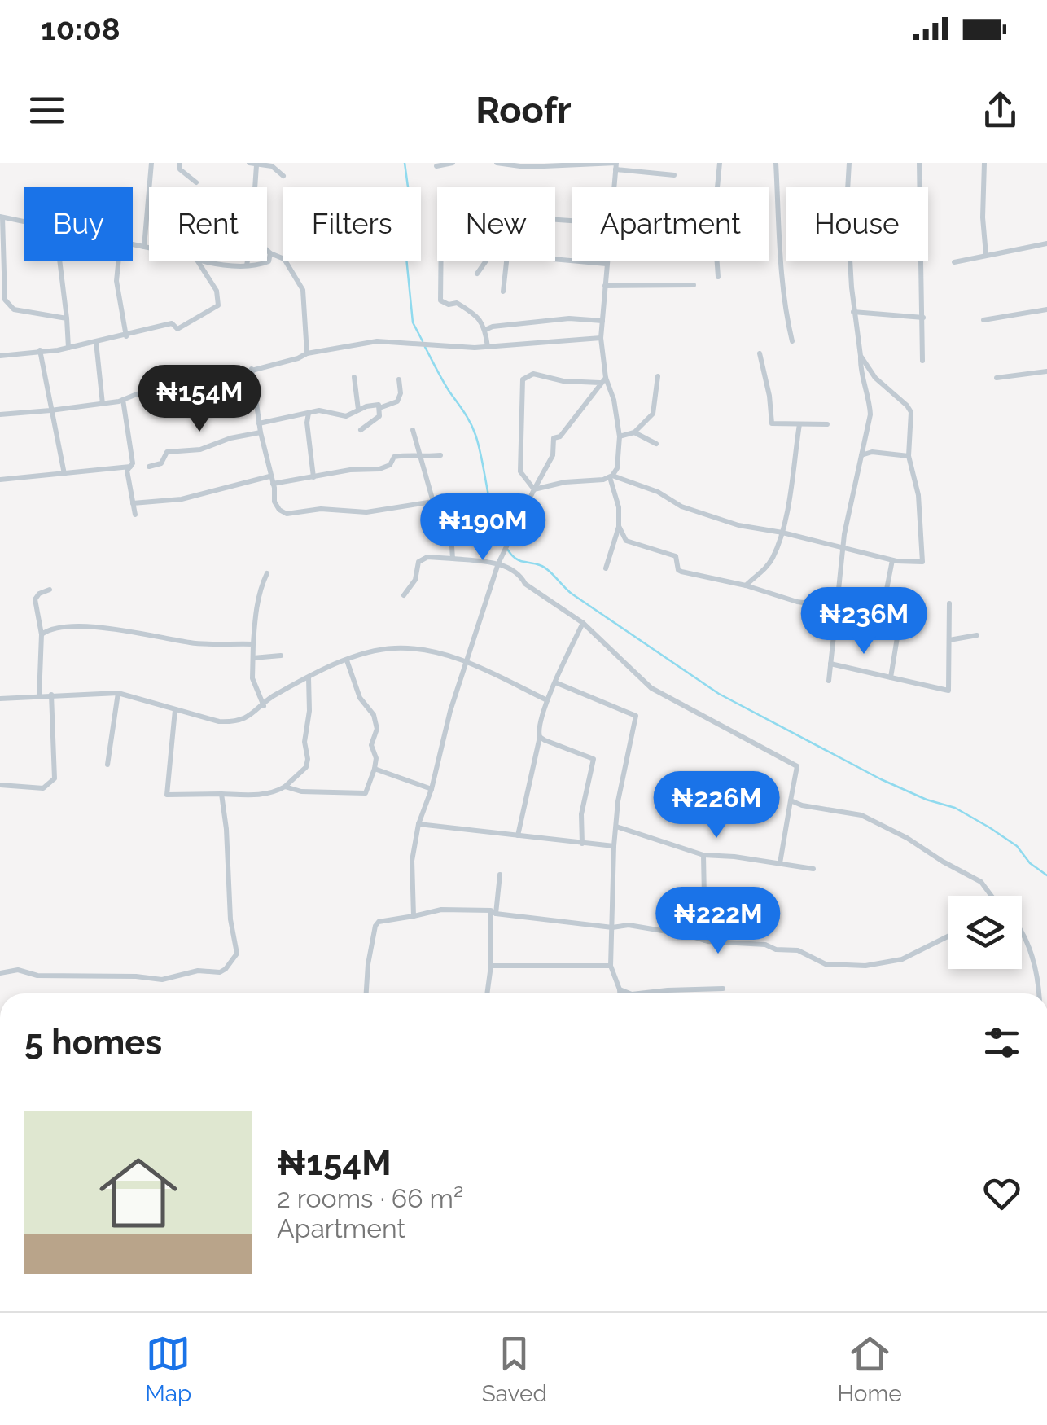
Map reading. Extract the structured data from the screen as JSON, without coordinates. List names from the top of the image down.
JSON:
{
  "page": {
    "status": "10:08",
    "header": "Roofr",
    "chip": [
      "Buy",
      "Rent",
      "Filters",
      "New",
      "Apartment",
      "House"
    ],
    "price": [
      "₦154M",
      "₦190M",
      "₦236M",
      "₦226M",
      "₦222M"
    ],
    "heading": "5 homes",
    "list": [
      {
        "name": "₦154M",
        "note": "2 rooms · 66 m² · Apartment"
      }
    ],
    "tabs": ["Map", "Saved", "Home"]
  }
}
